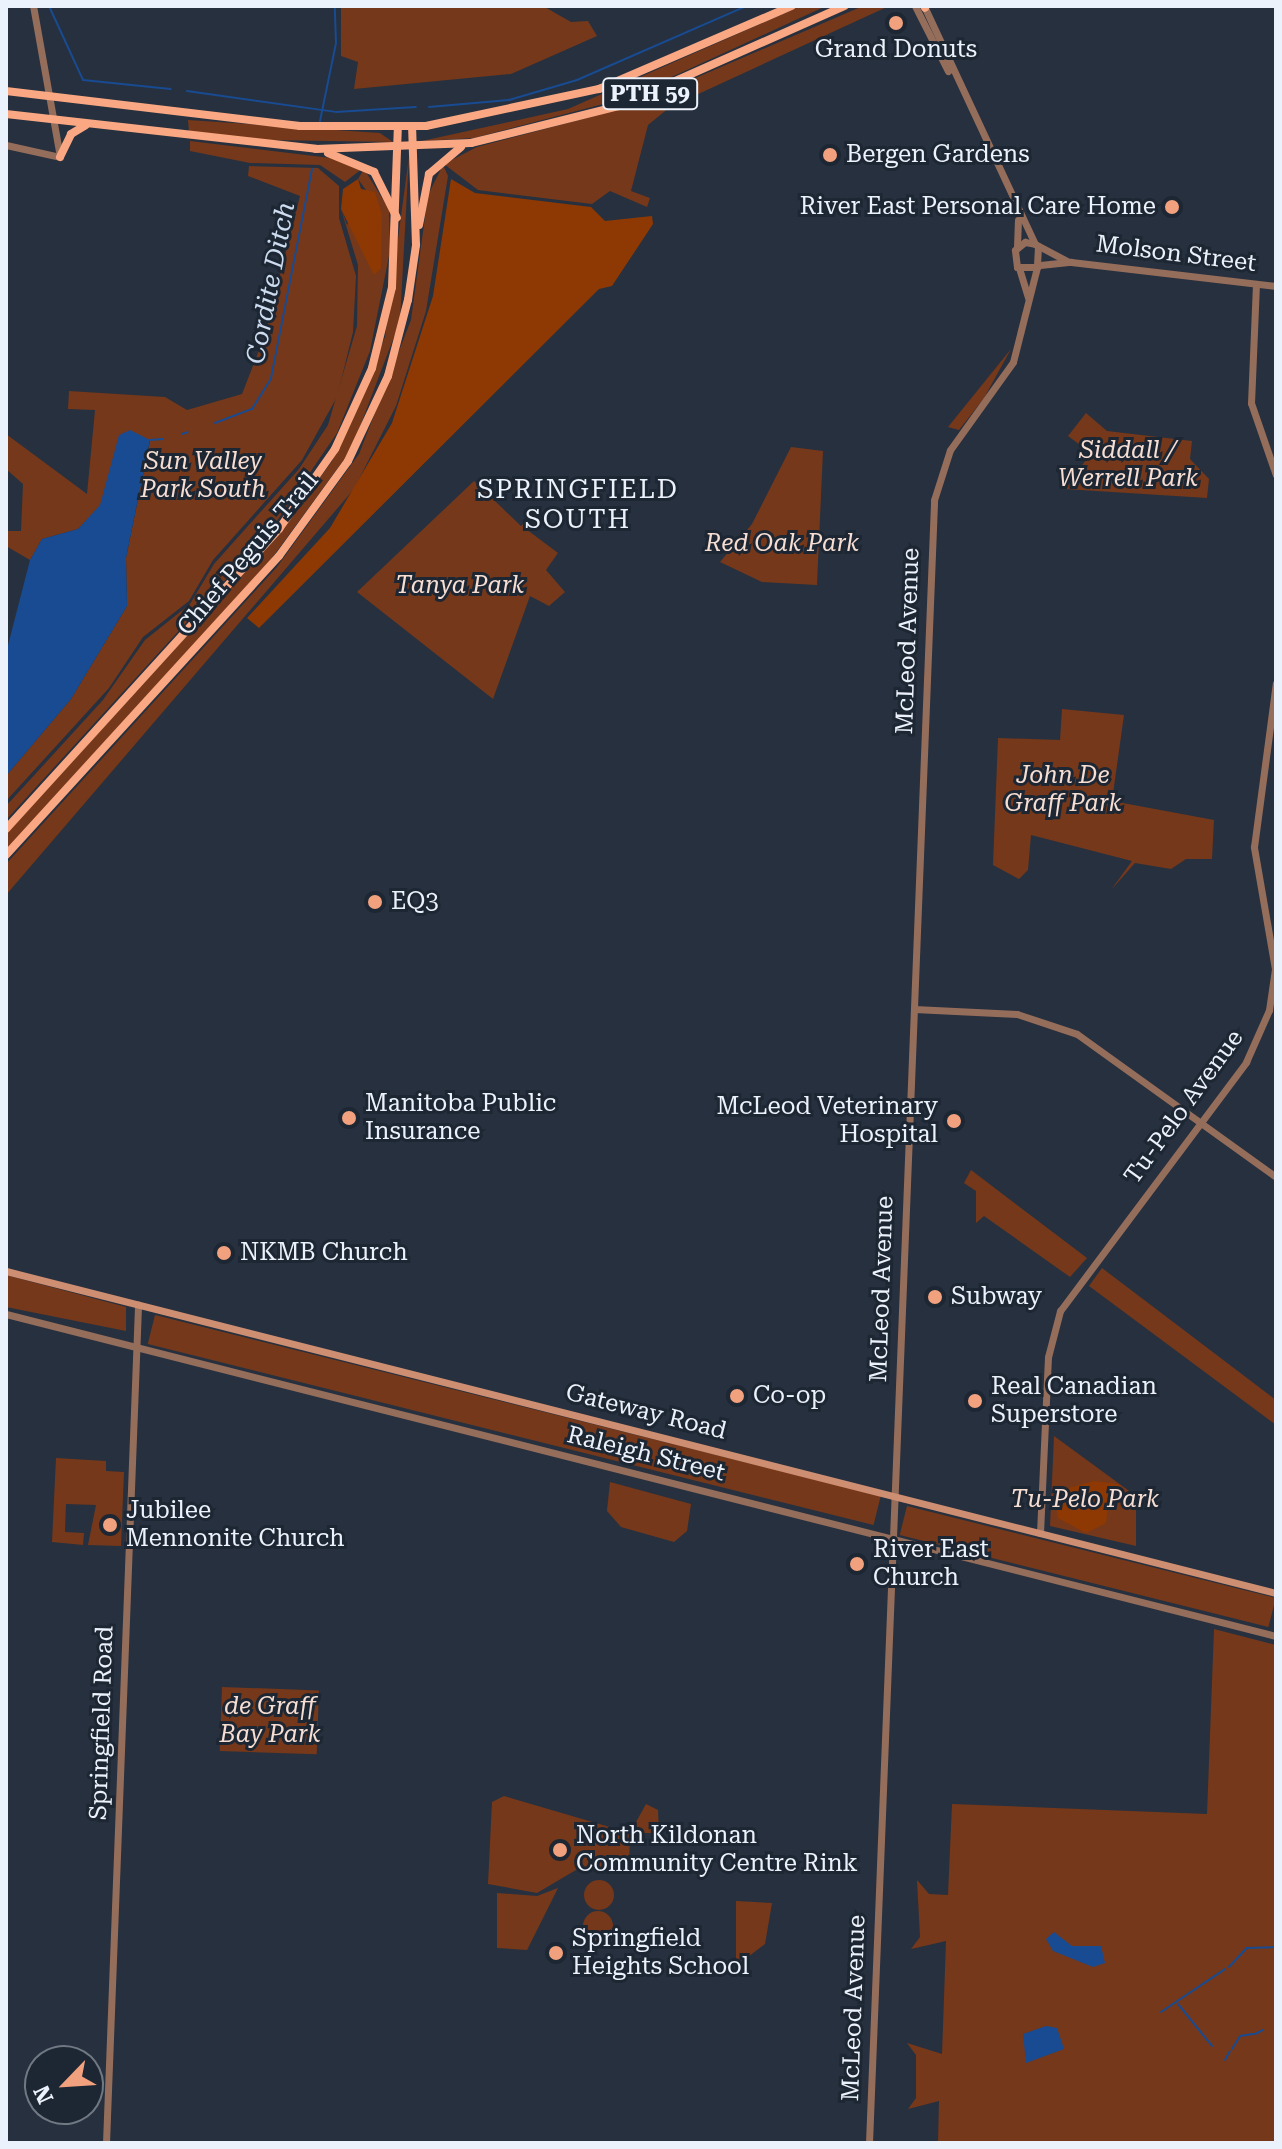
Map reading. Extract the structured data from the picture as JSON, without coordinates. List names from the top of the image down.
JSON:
{
  "streets": {
    "main road": ["PTH 59", "Chief Peguis Trail", "Gateway Road"],
    "street": [
      "Molson Street",
      "McLeod Avenue",
      "Tu-Pelo Avenue",
      "Raleigh Street",
      "Springfield Road"
    ]
  },
  "crossings": [
    ["PTH 59", "Chief Peguis Trail"],
    ["Molson Street", "McLeod Avenue"],
    ["McLeod Avenue", "Gateway Road"],
    ["McLeod Avenue", "Raleigh Street"],
    ["Tu-Pelo Avenue", "Gateway Road"],
    ["Gateway Road", "Springfield Road"],
    ["Raleigh Street", "Springfield Road"]
  ],
  "districts": ["SPRINGFIELD SOUTH"],
  "water": ["Cordite Ditch"],
  "parks": [
    "Siddall / Werrell Park",
    "Sun Valley Park South",
    "Red Oak Park",
    "Tanya Park",
    "John De Graff Park",
    "Tu-Pelo Park",
    "de Graff Bay Park"
  ],
  "places": [
    "Grand Donuts",
    "Bergen Gardens",
    "River East Personal Care Home",
    "EQ3",
    "Manitoba Public Insurance",
    "McLeod Veterinary Hospital",
    "NKMB Church",
    "Subway",
    "Co-op",
    "Real Canadian Superstore",
    "Jubilee Mennonite Church",
    "River East Church",
    "North Kildonan Community Centre Rink",
    "Springfield Heights School"
  ],
  "north": "bottom left"
}
